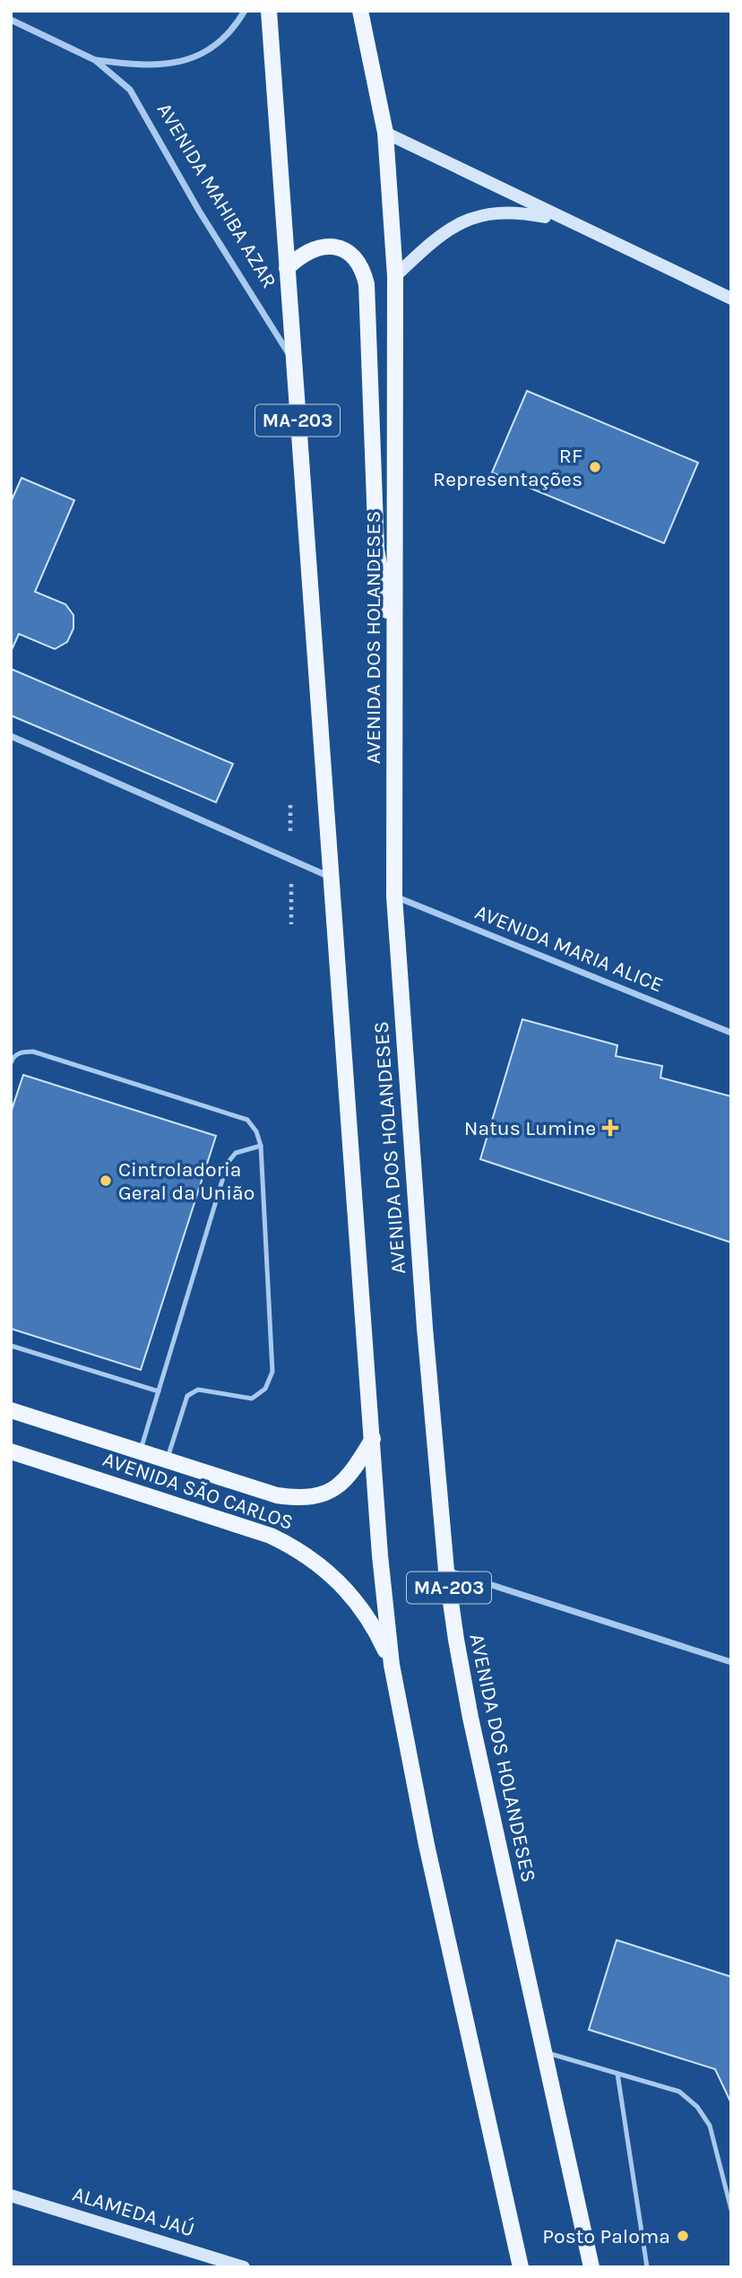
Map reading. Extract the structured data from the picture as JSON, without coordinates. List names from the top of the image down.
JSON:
{
  "streets": {
    "main road": ["MA-203", "AVENIDA DOS HOLANDESES", "AVENIDA SÃO CARLOS"],
    "street": ["AVENIDA MAHIBA AZAR", "AVENIDA MARIA ALICE", "ALAMEDA JAÚ"]
  },
  "crossings": [
    ["AVENIDA MAHIBA AZAR", "AVENIDA DOS HOLANDESES"],
    ["AVENIDA DOS HOLANDESES", "AVENIDA MARIA ALICE"],
    ["AVENIDA DOS HOLANDESES", "AVENIDA SÃO CARLOS"]
  ],
  "places": {
    "other": ["RF Representações", "Cintroladoria Geral da União", "Posto Paloma"],
    "health": ["Natus Lumine"]
  }
}
